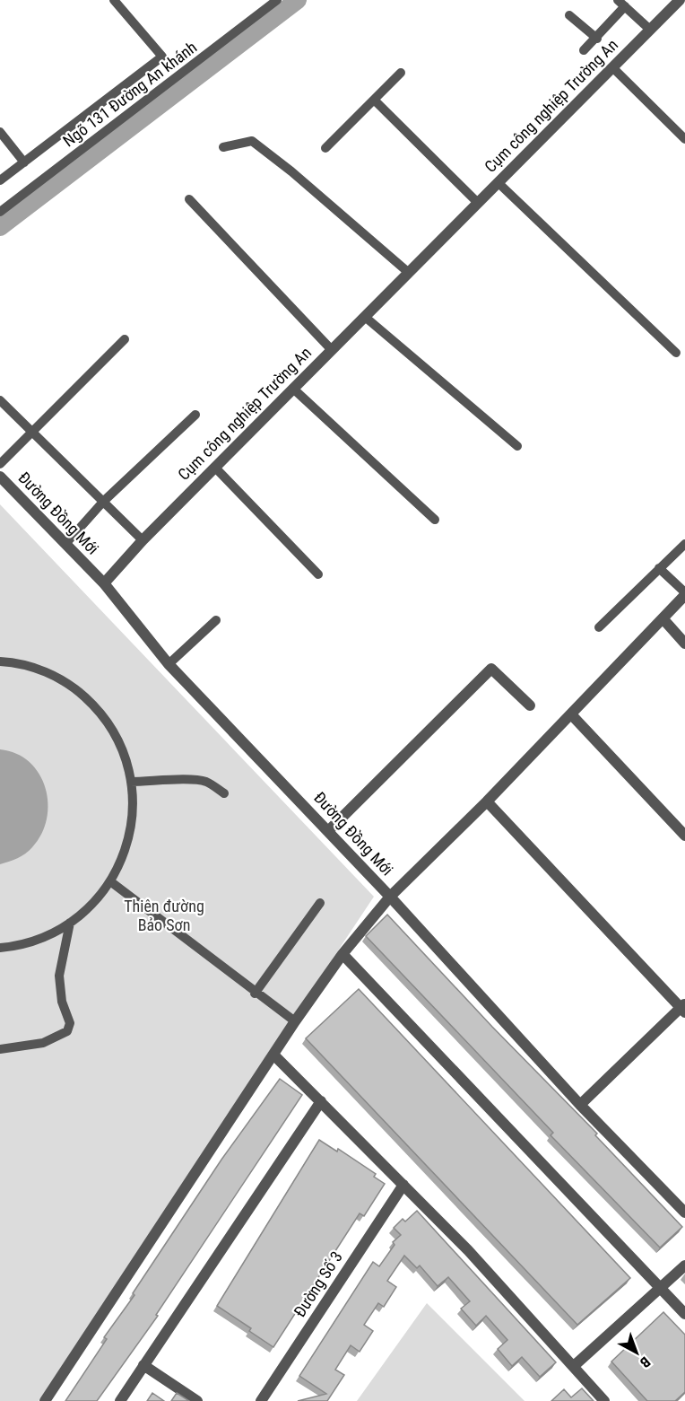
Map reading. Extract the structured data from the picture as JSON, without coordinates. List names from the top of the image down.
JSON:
{
  "streets": {
    "street": ["Cụm công nghiệp Trường An", "Đường Đồng Mới", "Đường Số 3"],
    "lane": ["Ngõ 131 Đường An khánh"]
  },
  "crossings": [
    ["Cụm công nghiệp Trường An", "Đường Đồng Mới"]
  ],
  "parks": ["Thiên đường Bảo Sơn"],
  "north": "bottom right"
}
